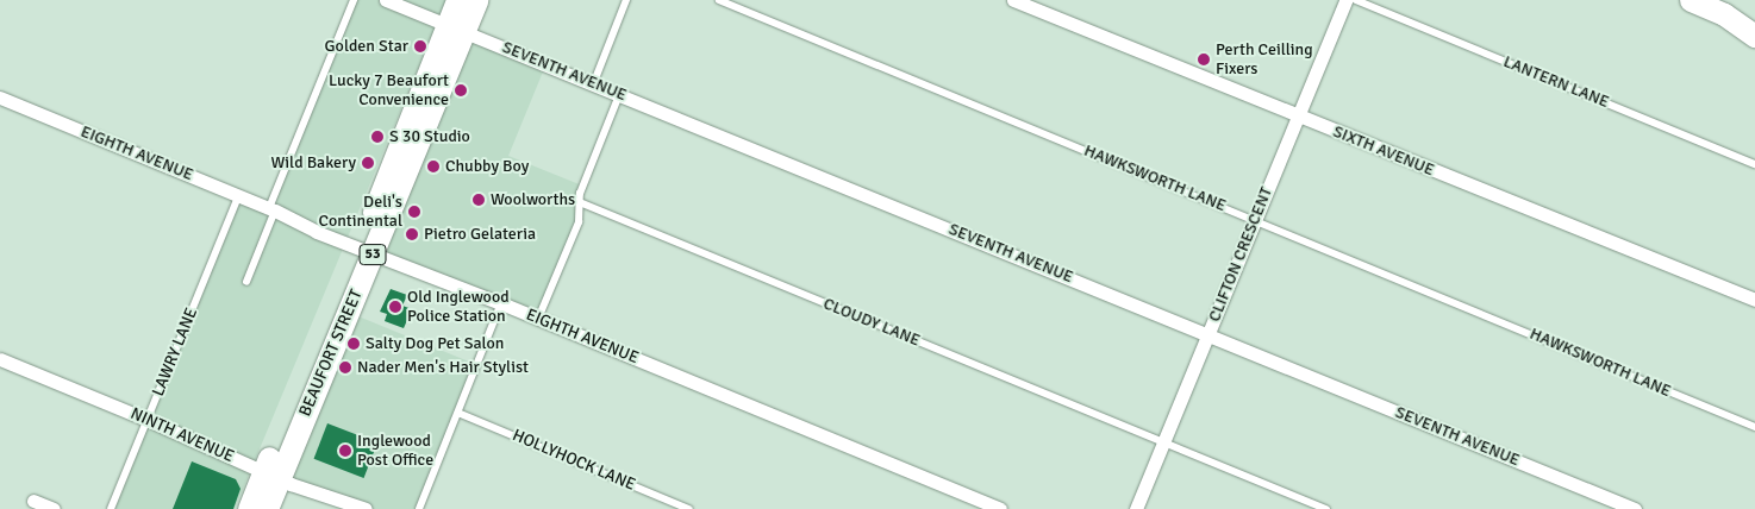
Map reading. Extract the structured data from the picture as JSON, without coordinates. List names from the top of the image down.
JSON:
{
  "streets": {
    "main road": ["53", "BEAUFORT STREET"],
    "street": [
      "SEVENTH AVENUE",
      "SIXTH AVENUE",
      "EIGHTH AVENUE",
      "CLIFTON CRESCENT",
      "NINTH AVENUE"
    ],
    "lane": [
      "LANTERN LANE",
      "HAWKSWORTH LANE",
      "CLOUDY LANE",
      "LAWRY LANE",
      "HOLLYHOCK LANE"
    ]
  },
  "crossings": [
    ["SEVENTH AVENUE", "CLIFTON CRESCENT"],
    ["SEVENTH AVENUE", "BEAUFORT STREET"],
    ["SIXTH AVENUE", "CLIFTON CRESCENT"],
    ["EIGHTH AVENUE", "LAWRY LANE"],
    ["EIGHTH AVENUE", "BEAUFORT STREET"],
    ["HAWKSWORTH LANE", "CLIFTON CRESCENT"],
    ["CLIFTON CRESCENT", "CLOUDY LANE"],
    ["LAWRY LANE", "NINTH AVENUE"],
    ["BEAUFORT STREET", "NINTH AVENUE"]
  ],
  "places": [
    "Golden Star",
    "Perth Ceilling Fixers",
    "Lucky 7 Beaufort Convenience",
    "S 30 Studio",
    "Wild Bakery",
    "Chubby Boy",
    "Woolworths",
    "Deli's Continental",
    "Pietro Gelateria",
    "Old Inglewood Police Station",
    "Salty Dog Pet Salon",
    "Nader Men's Hair Stylist",
    "Inglewood Post Office"
  ]
}
